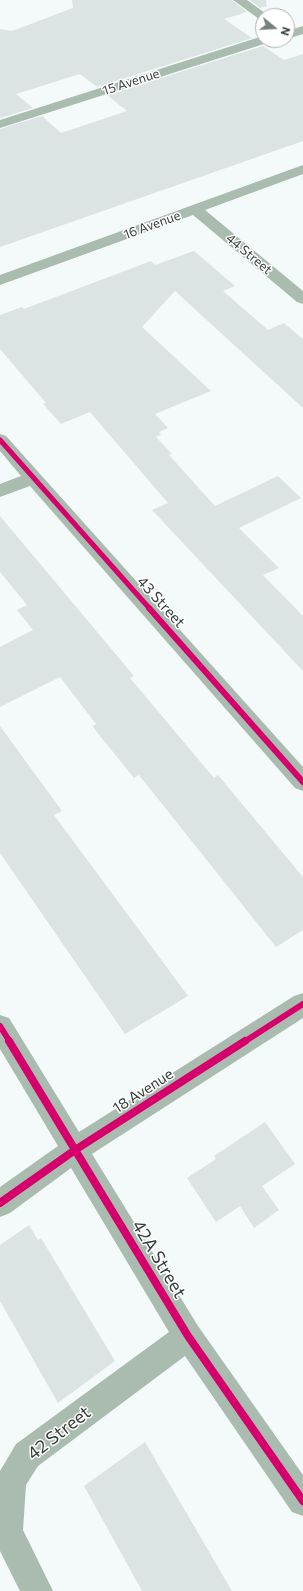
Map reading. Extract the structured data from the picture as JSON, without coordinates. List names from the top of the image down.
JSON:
{
  "streets": {
    "street": [
      "15 Avenue",
      "16 Avenue",
      "44 Street",
      "43 Street",
      "18 Avenue",
      "42A Street",
      "42 Street"
    ]
  },
  "crossings": [
    ["16 Avenue", "44 Street"],
    ["18 Avenue", "42A Street"],
    ["42A Street", "42 Street"]
  ],
  "north": "right"
}
